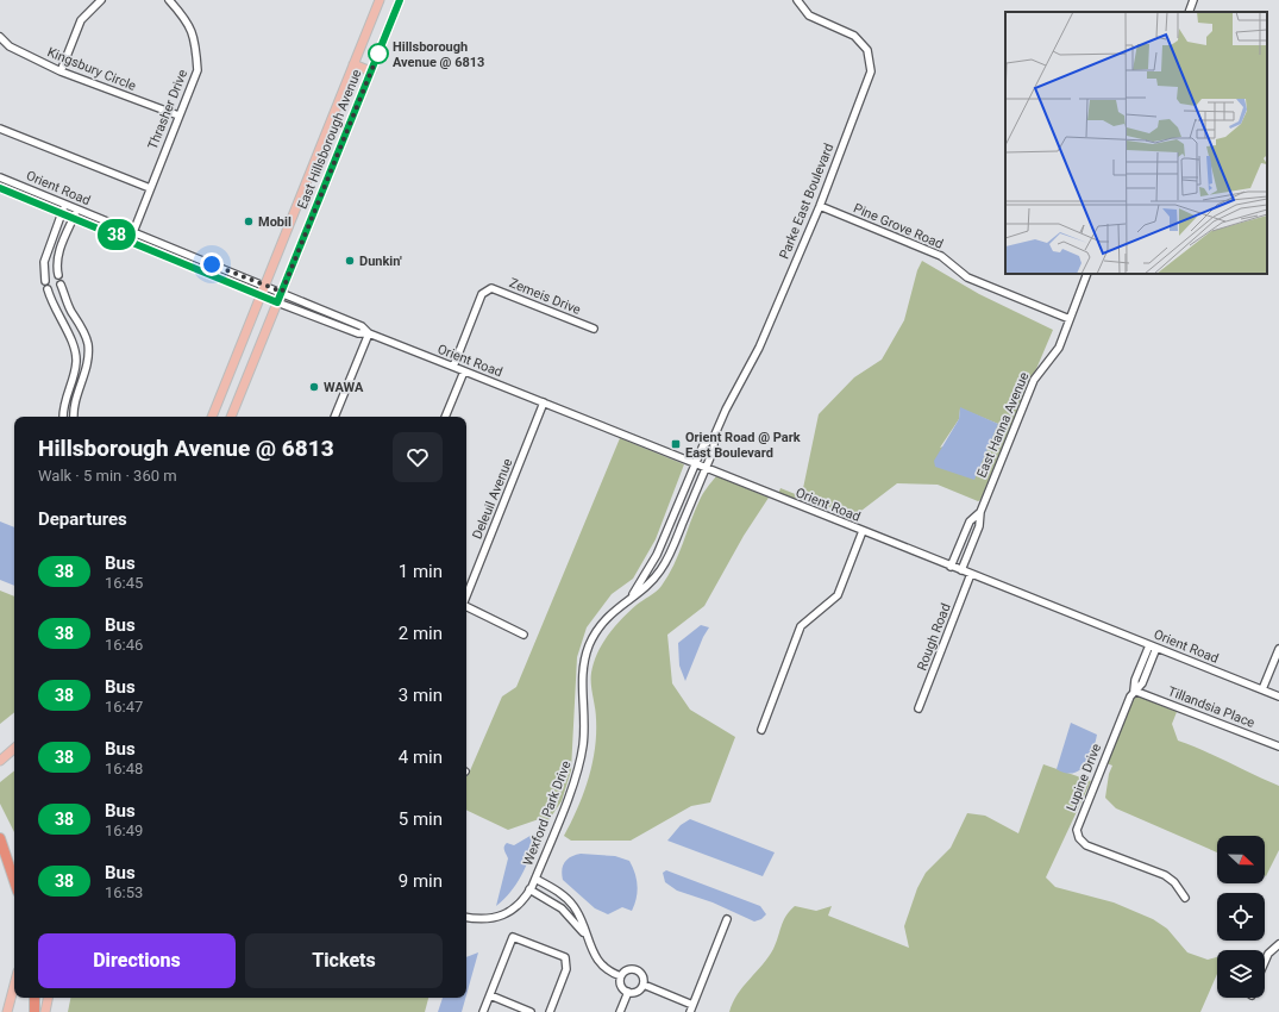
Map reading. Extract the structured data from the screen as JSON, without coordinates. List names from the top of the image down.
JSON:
{
  "streets": {
    "main road": ["East Hillsborough Avenue"],
    "street": [
      "Kingsbury Circle",
      "Thrasher Drive",
      "Orient Road",
      "Parke East Boulevard",
      "Pine Grove Road",
      "Zemeis Drive",
      "East Hanna Avenue",
      "Deleuil Avenue",
      "Rough Road",
      "Tillandsia Place",
      "Lupine Drive",
      "Wexford Park Drive"
    ]
  },
  "crossings": [
    ["Kingsbury Circle", "Thrasher Drive"],
    ["Thrasher Drive", "Orient Road"],
    ["East Hillsborough Avenue", "Orient Road"],
    ["Orient Road", "Parke East Boulevard"],
    ["Orient Road", "Zemeis Drive"],
    ["Orient Road", "East Hanna Avenue"],
    ["Orient Road", "Deleuil Avenue"],
    ["Orient Road", "Rough Road"],
    ["Orient Road", "Wexford Park Drive"],
    ["Parke East Boulevard", "Pine Grove Road"],
    ["Parke East Boulevard", "Wexford Park Drive"],
    ["Pine Grove Road", "East Hanna Avenue"],
    ["Tillandsia Place", "Lupine Drive"]
  ],
  "places": {
    "other": [
      "Hillsborough Avenue @ 6813",
      "Mobil",
      "Dunkin'",
      "WAWA"
    ],
    "transit": ["Orient Road @ Park East Boulevard"]
  },
  "lines": ["bus line 38"],
  "north": "right",
  "page": {
    "on_map": "38",
    "heading": [
      ["Hillsborough Avenue @ 6813", "Walk · 5 min · 360 m"],
      "Departures"
    ],
    "list": [
      {
        "mark": "38",
        "name": "Bus",
        "note": "16:45",
        "value": "1 min"
      },
      {
        "mark": "38",
        "name": "Bus",
        "note": "16:46",
        "value": "2 min"
      },
      {
        "mark": "38",
        "name": "Bus",
        "note": "16:47",
        "value": "3 min"
      },
      {
        "mark": "38",
        "name": "Bus",
        "note": "16:48",
        "value": "4 min"
      },
      {
        "mark": "38",
        "name": "Bus",
        "note": "16:49",
        "value": "5 min"
      },
      {
        "mark": "38",
        "name": "Bus",
        "note": "16:53",
        "value": "9 min"
      }
    ],
    "buttons": ["Directions", "Tickets"]
  }
}
